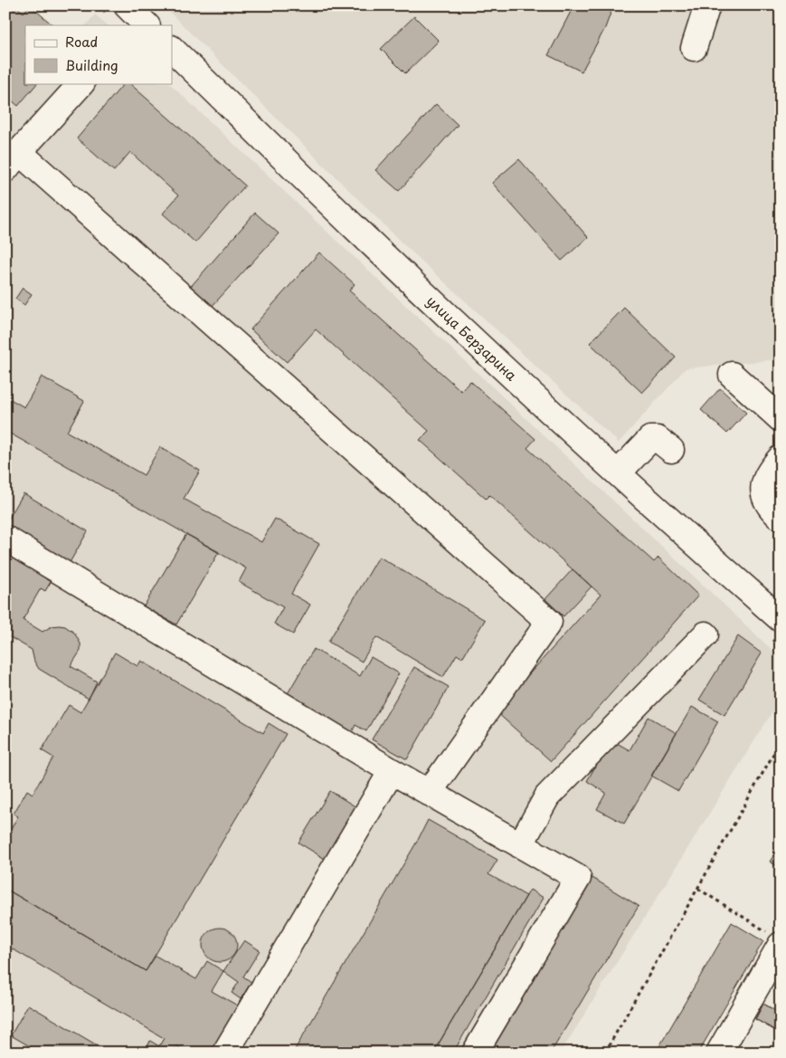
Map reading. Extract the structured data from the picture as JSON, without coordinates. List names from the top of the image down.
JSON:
{
  "streets": {
    "street": ["улица Берзарина"]
  },
  "legend": ["Road", "Building"]
}
